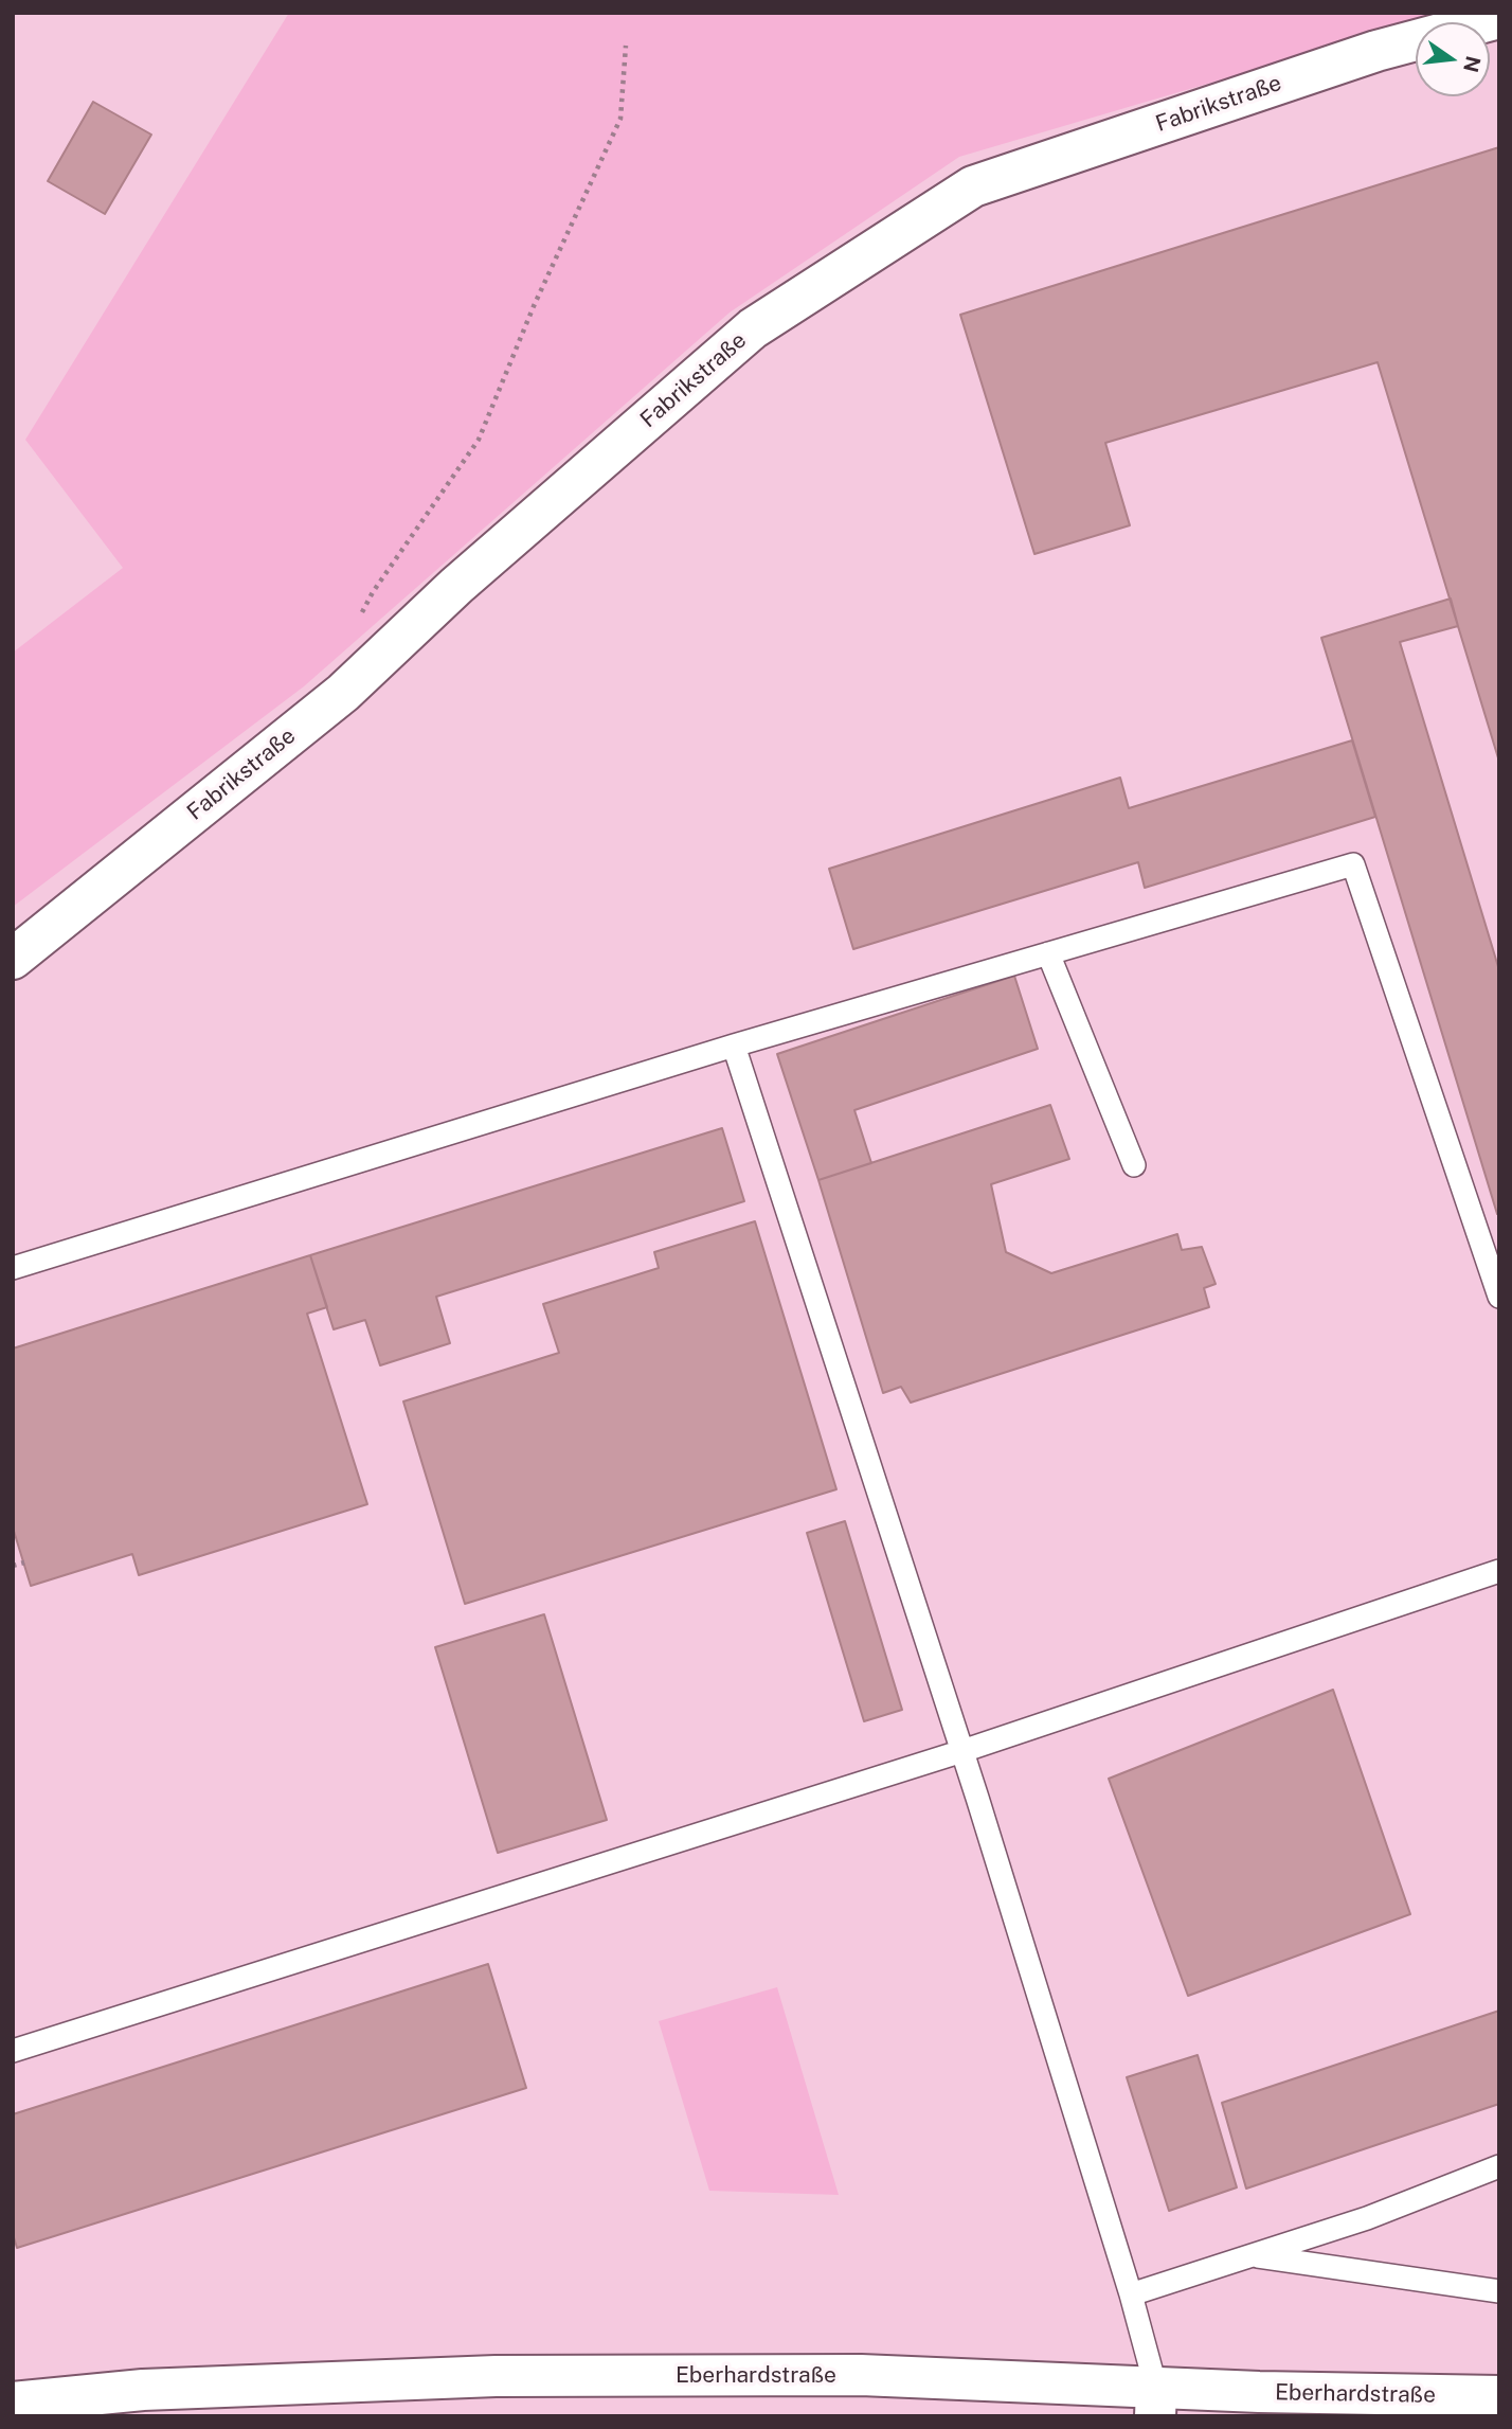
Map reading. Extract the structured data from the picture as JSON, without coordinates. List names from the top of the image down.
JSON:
{
  "streets": {
    "street": ["Fabrikstraße", "Eberhardstraße"]
  },
  "north": "right"
}
